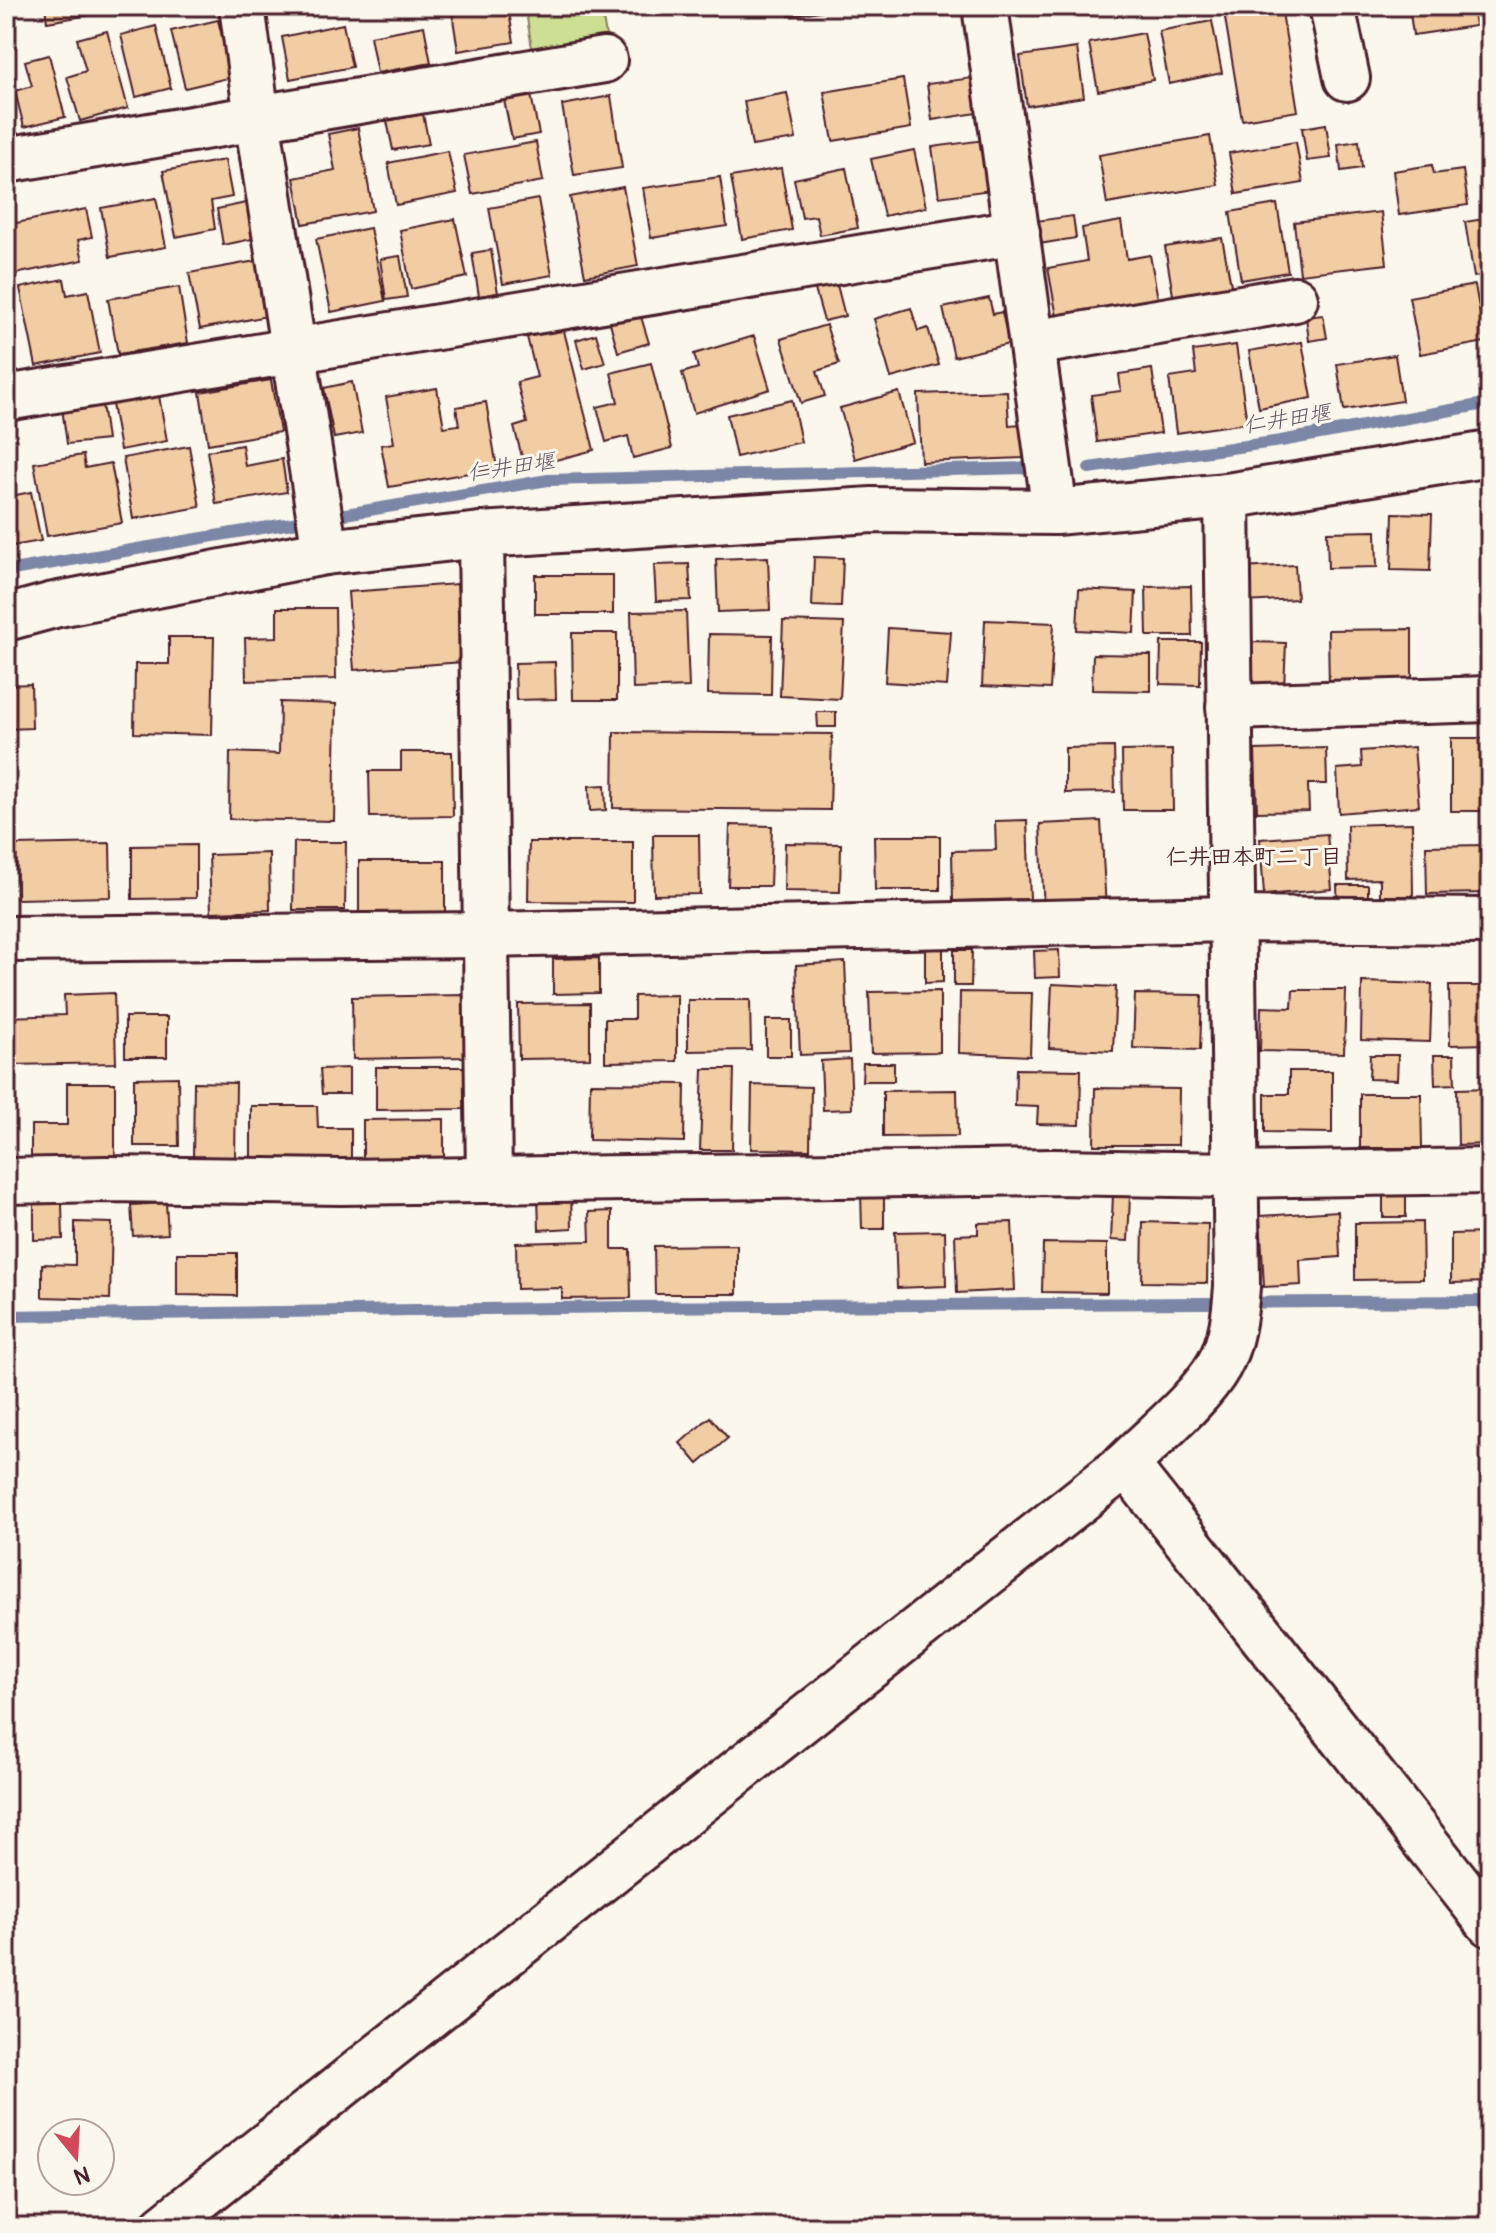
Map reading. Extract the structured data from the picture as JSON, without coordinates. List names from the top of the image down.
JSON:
{
  "districts": ["仁井田本町二丁目"],
  "water": ["仁井田堰"],
  "north": "bottom"
}
